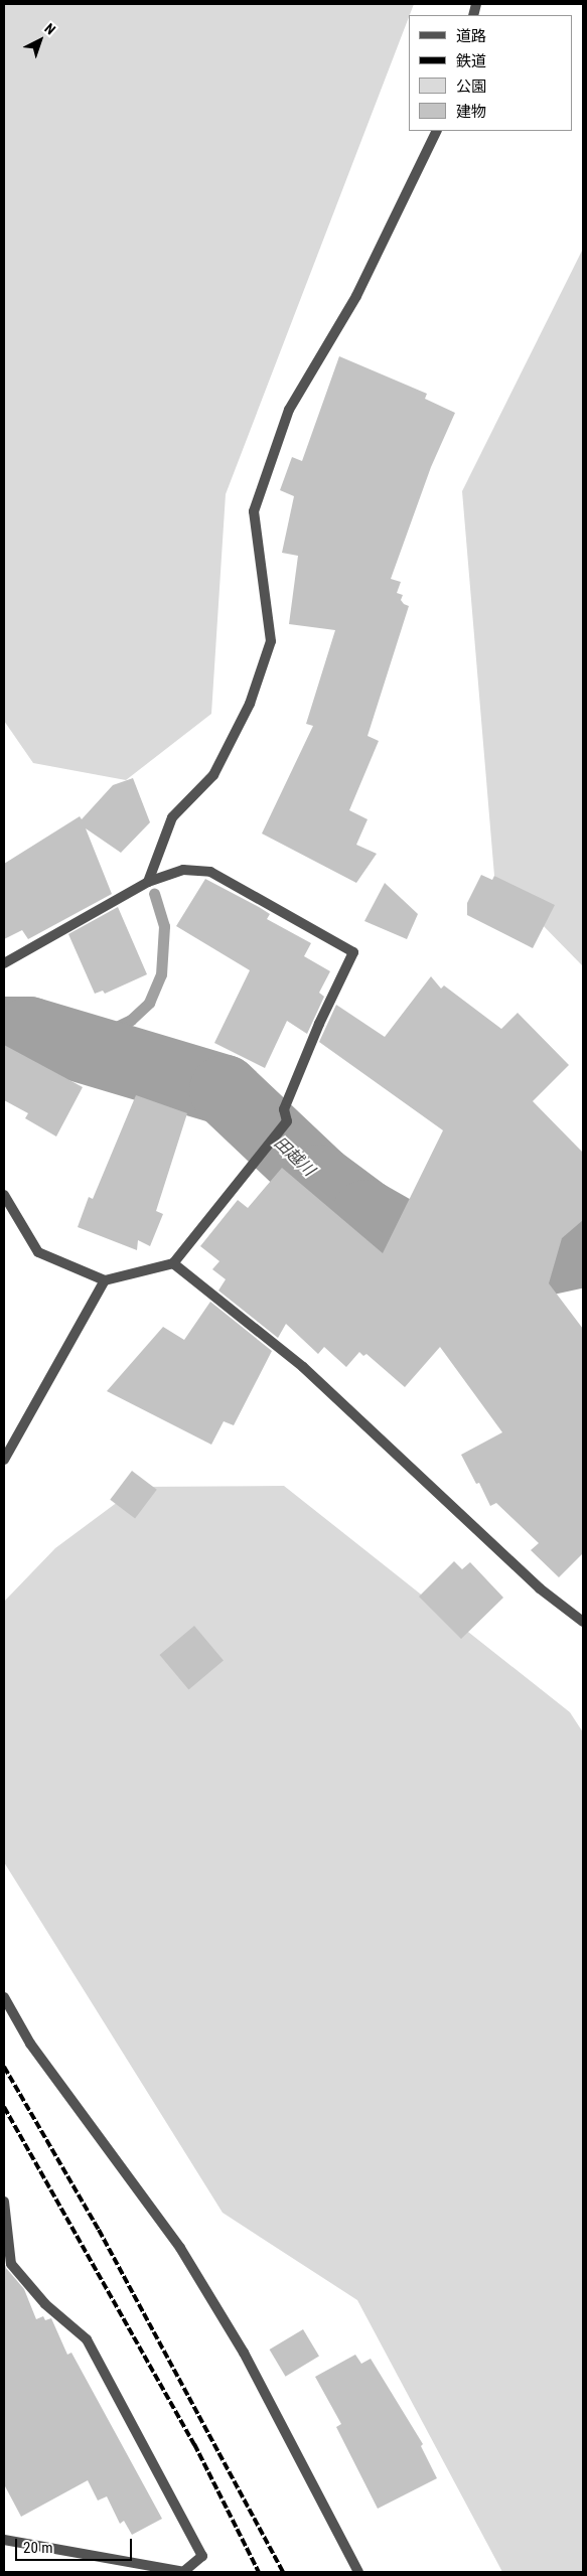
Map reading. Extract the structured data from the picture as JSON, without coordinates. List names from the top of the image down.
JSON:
{
  "water": ["田越川"],
  "legend": [
    "道路",
    "鉄道",
    "公園",
    "建物"
  ],
  "scale_bar": "20 m",
  "north": "top right"
}
